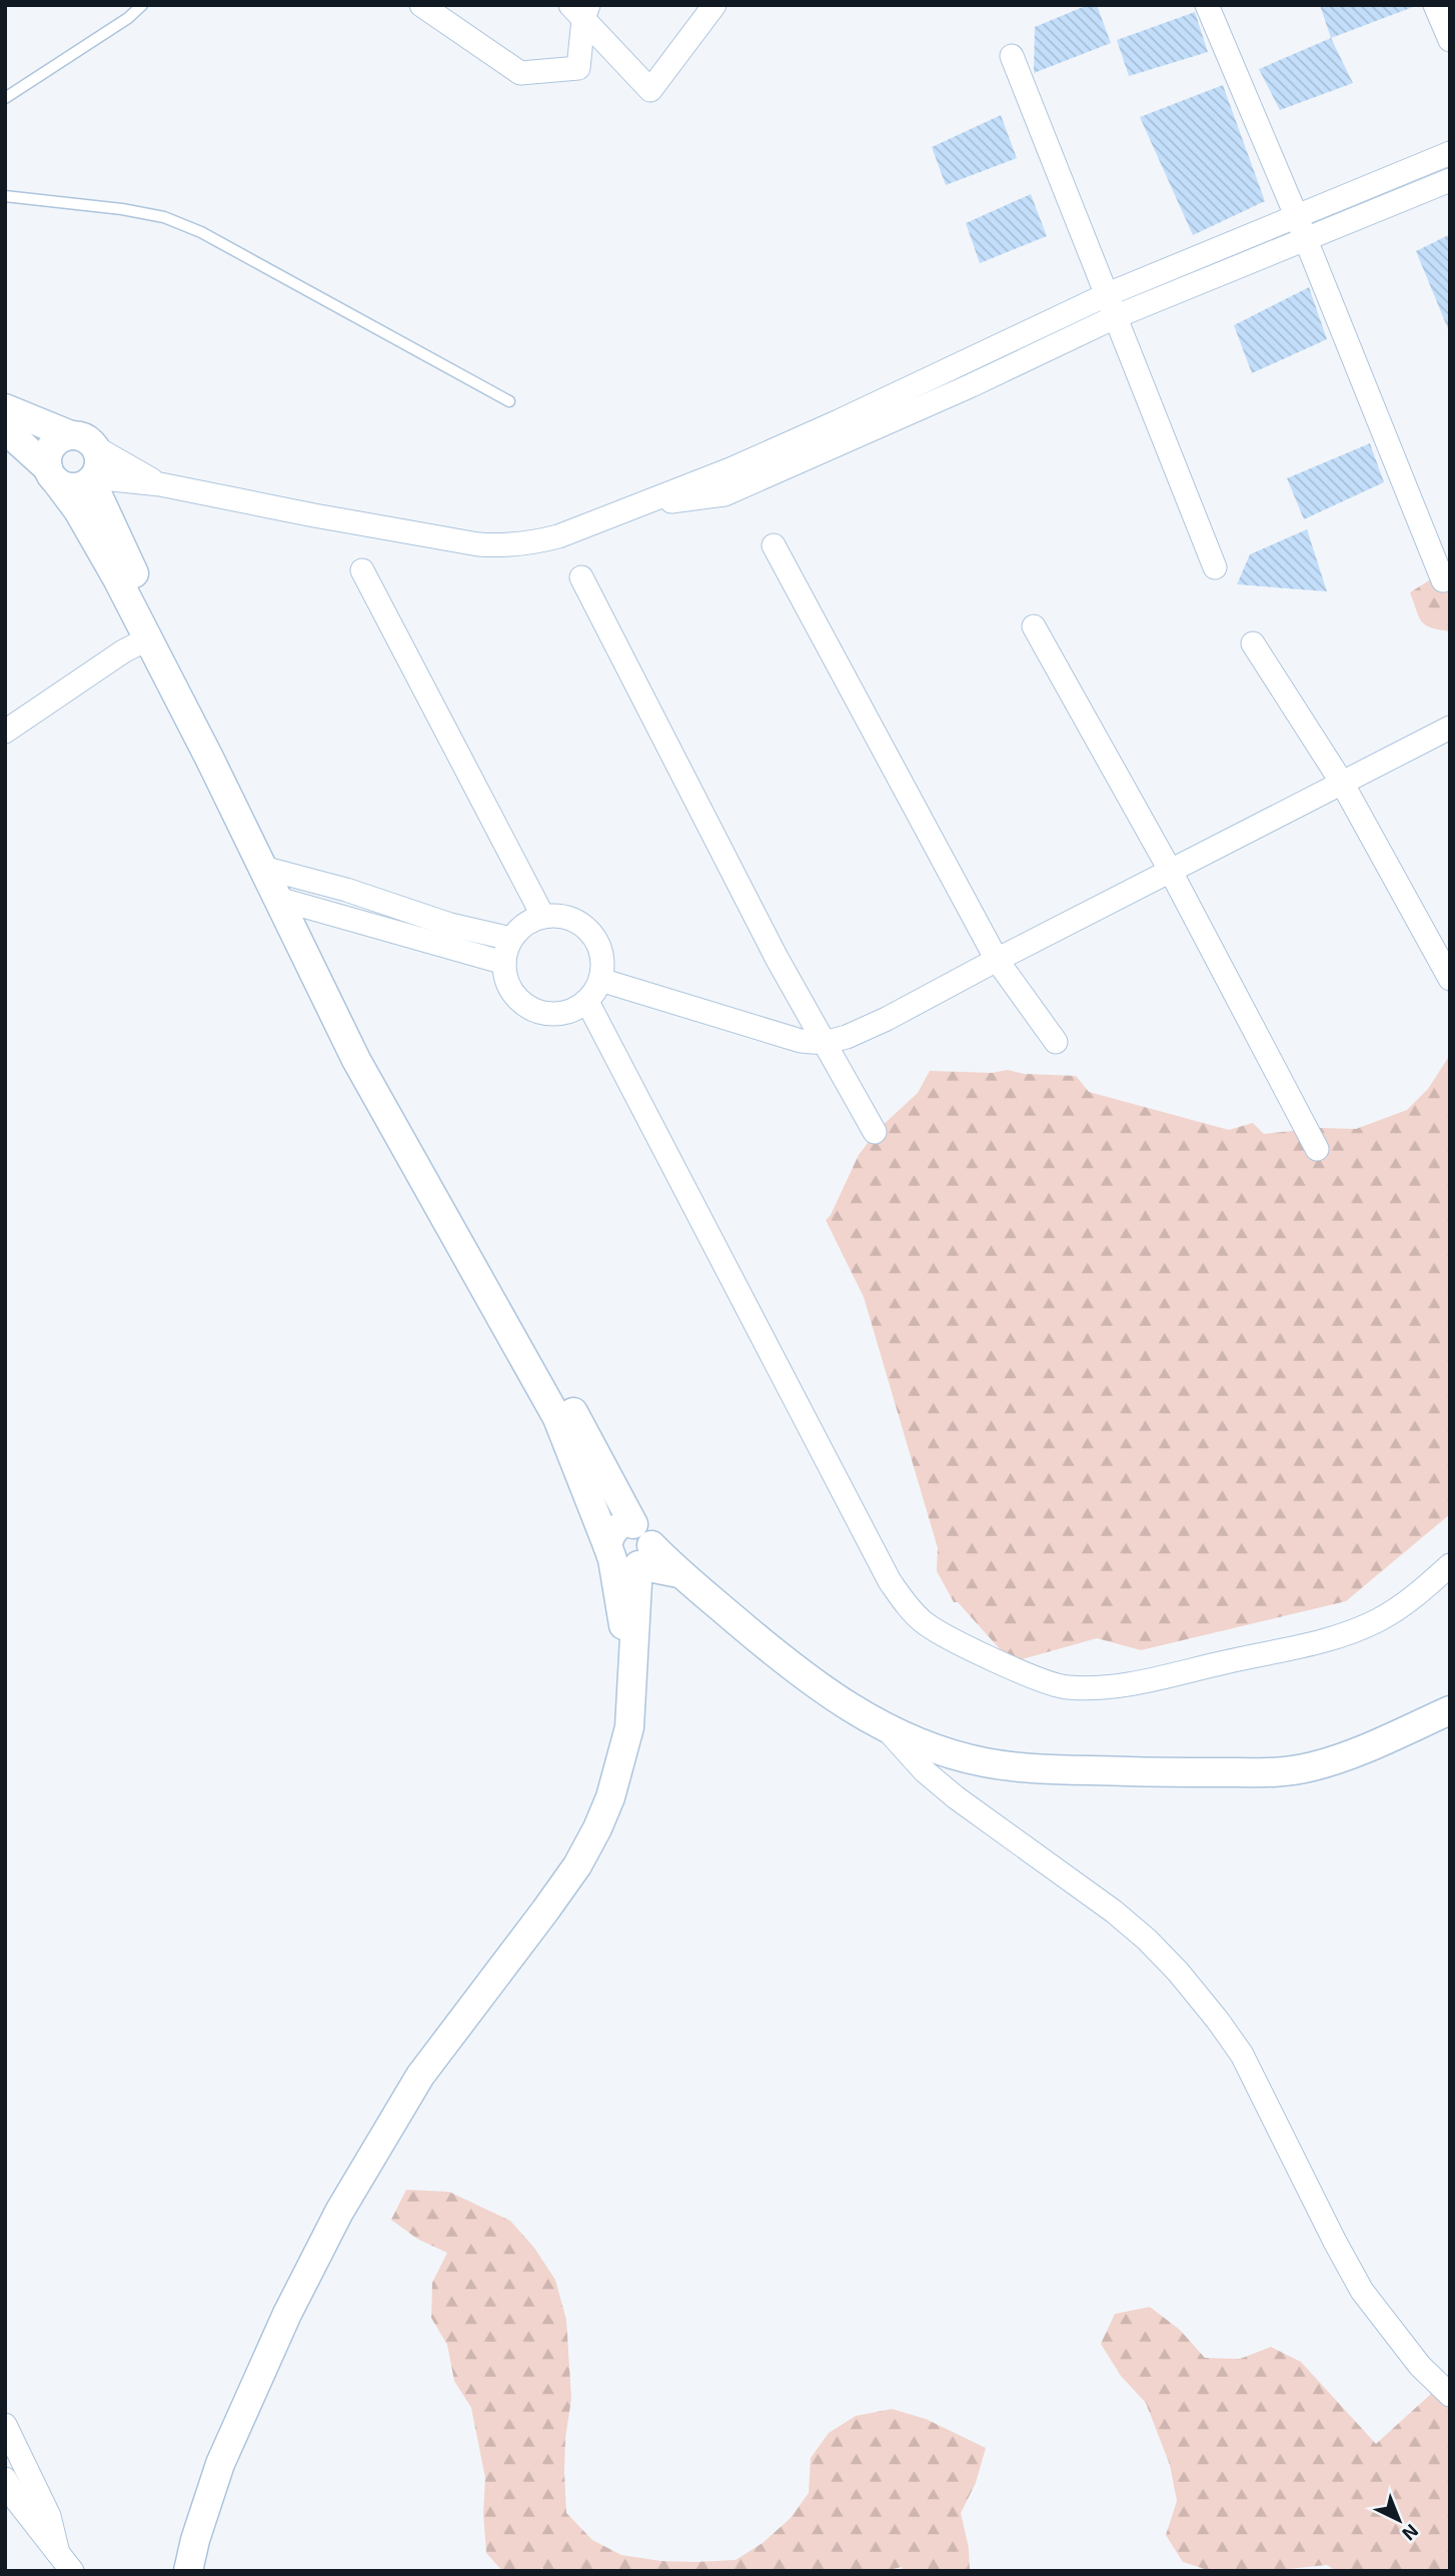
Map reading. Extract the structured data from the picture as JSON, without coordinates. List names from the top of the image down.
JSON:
{
  "north": "bottom right"
}
